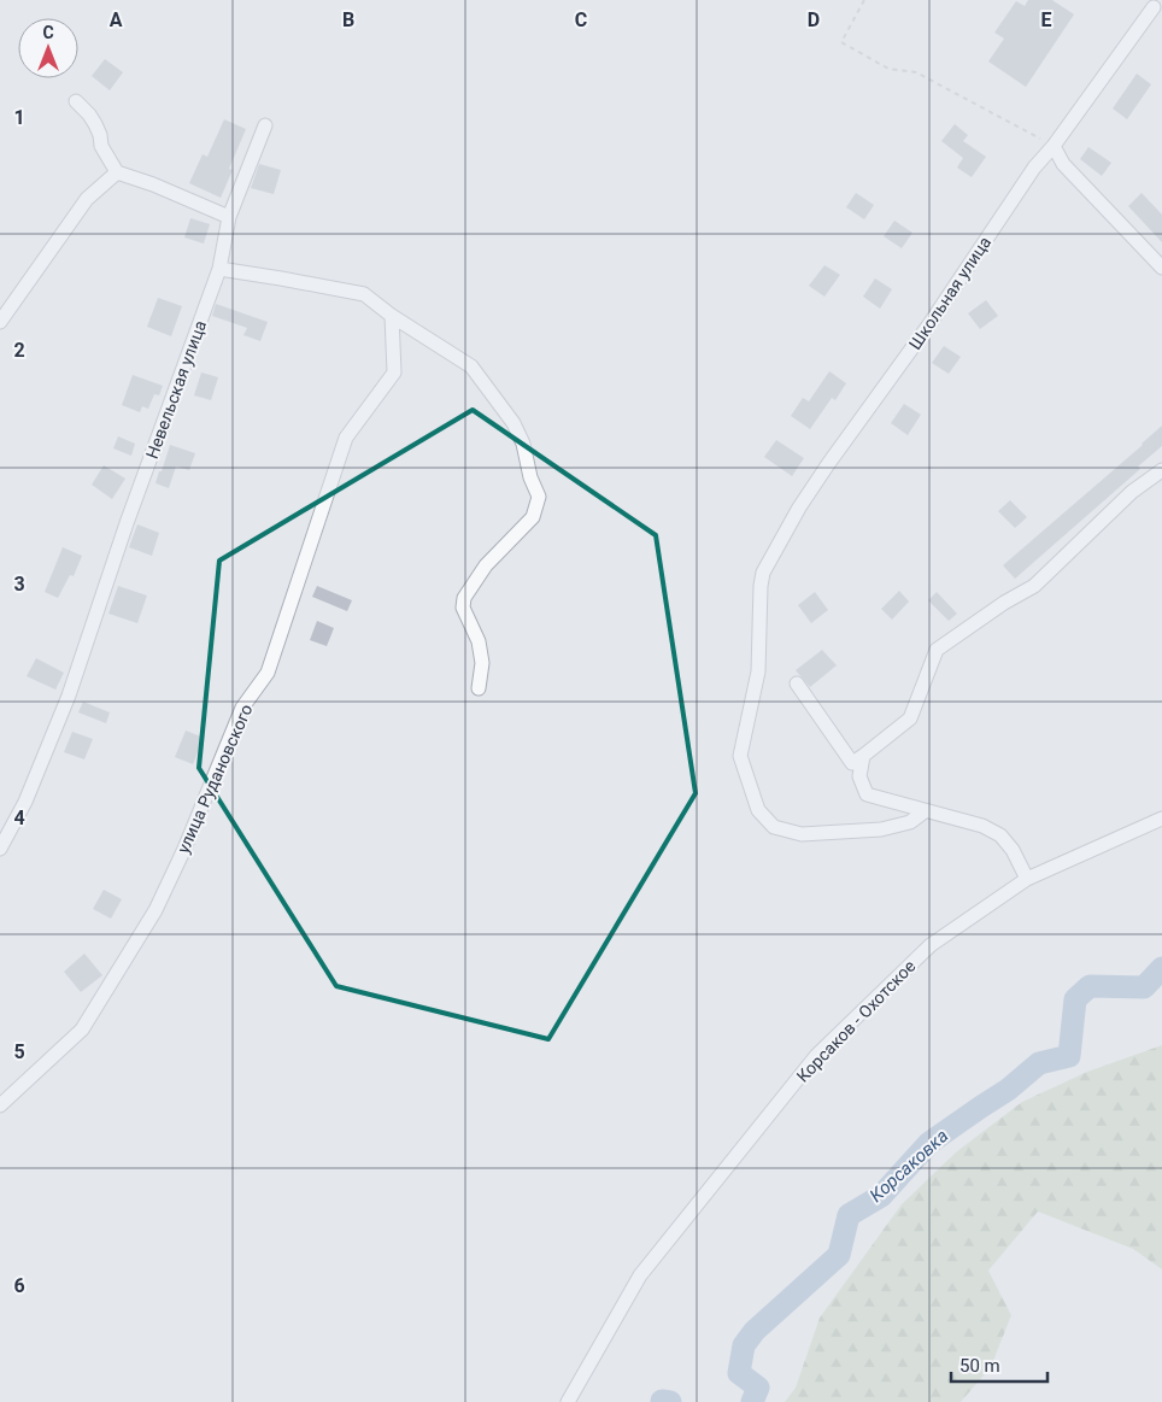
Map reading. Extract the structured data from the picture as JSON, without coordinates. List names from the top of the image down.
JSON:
{
  "streets": {
    "street": [
      "Школьная улица",
      "Невельская улица",
      "улица Рудановского",
      "Корсаков - Охотское"
    ]
  },
  "water": ["Корсаковка"],
  "scale_bar": "50 m",
  "north": "top",
  "grid": {
    "columns": [
      "A",
      "B",
      "C",
      "D",
      "E"
    ],
    "rows": [
      "1",
      "2",
      "3",
      "4",
      "5",
      "6"
    ]
  }
}
